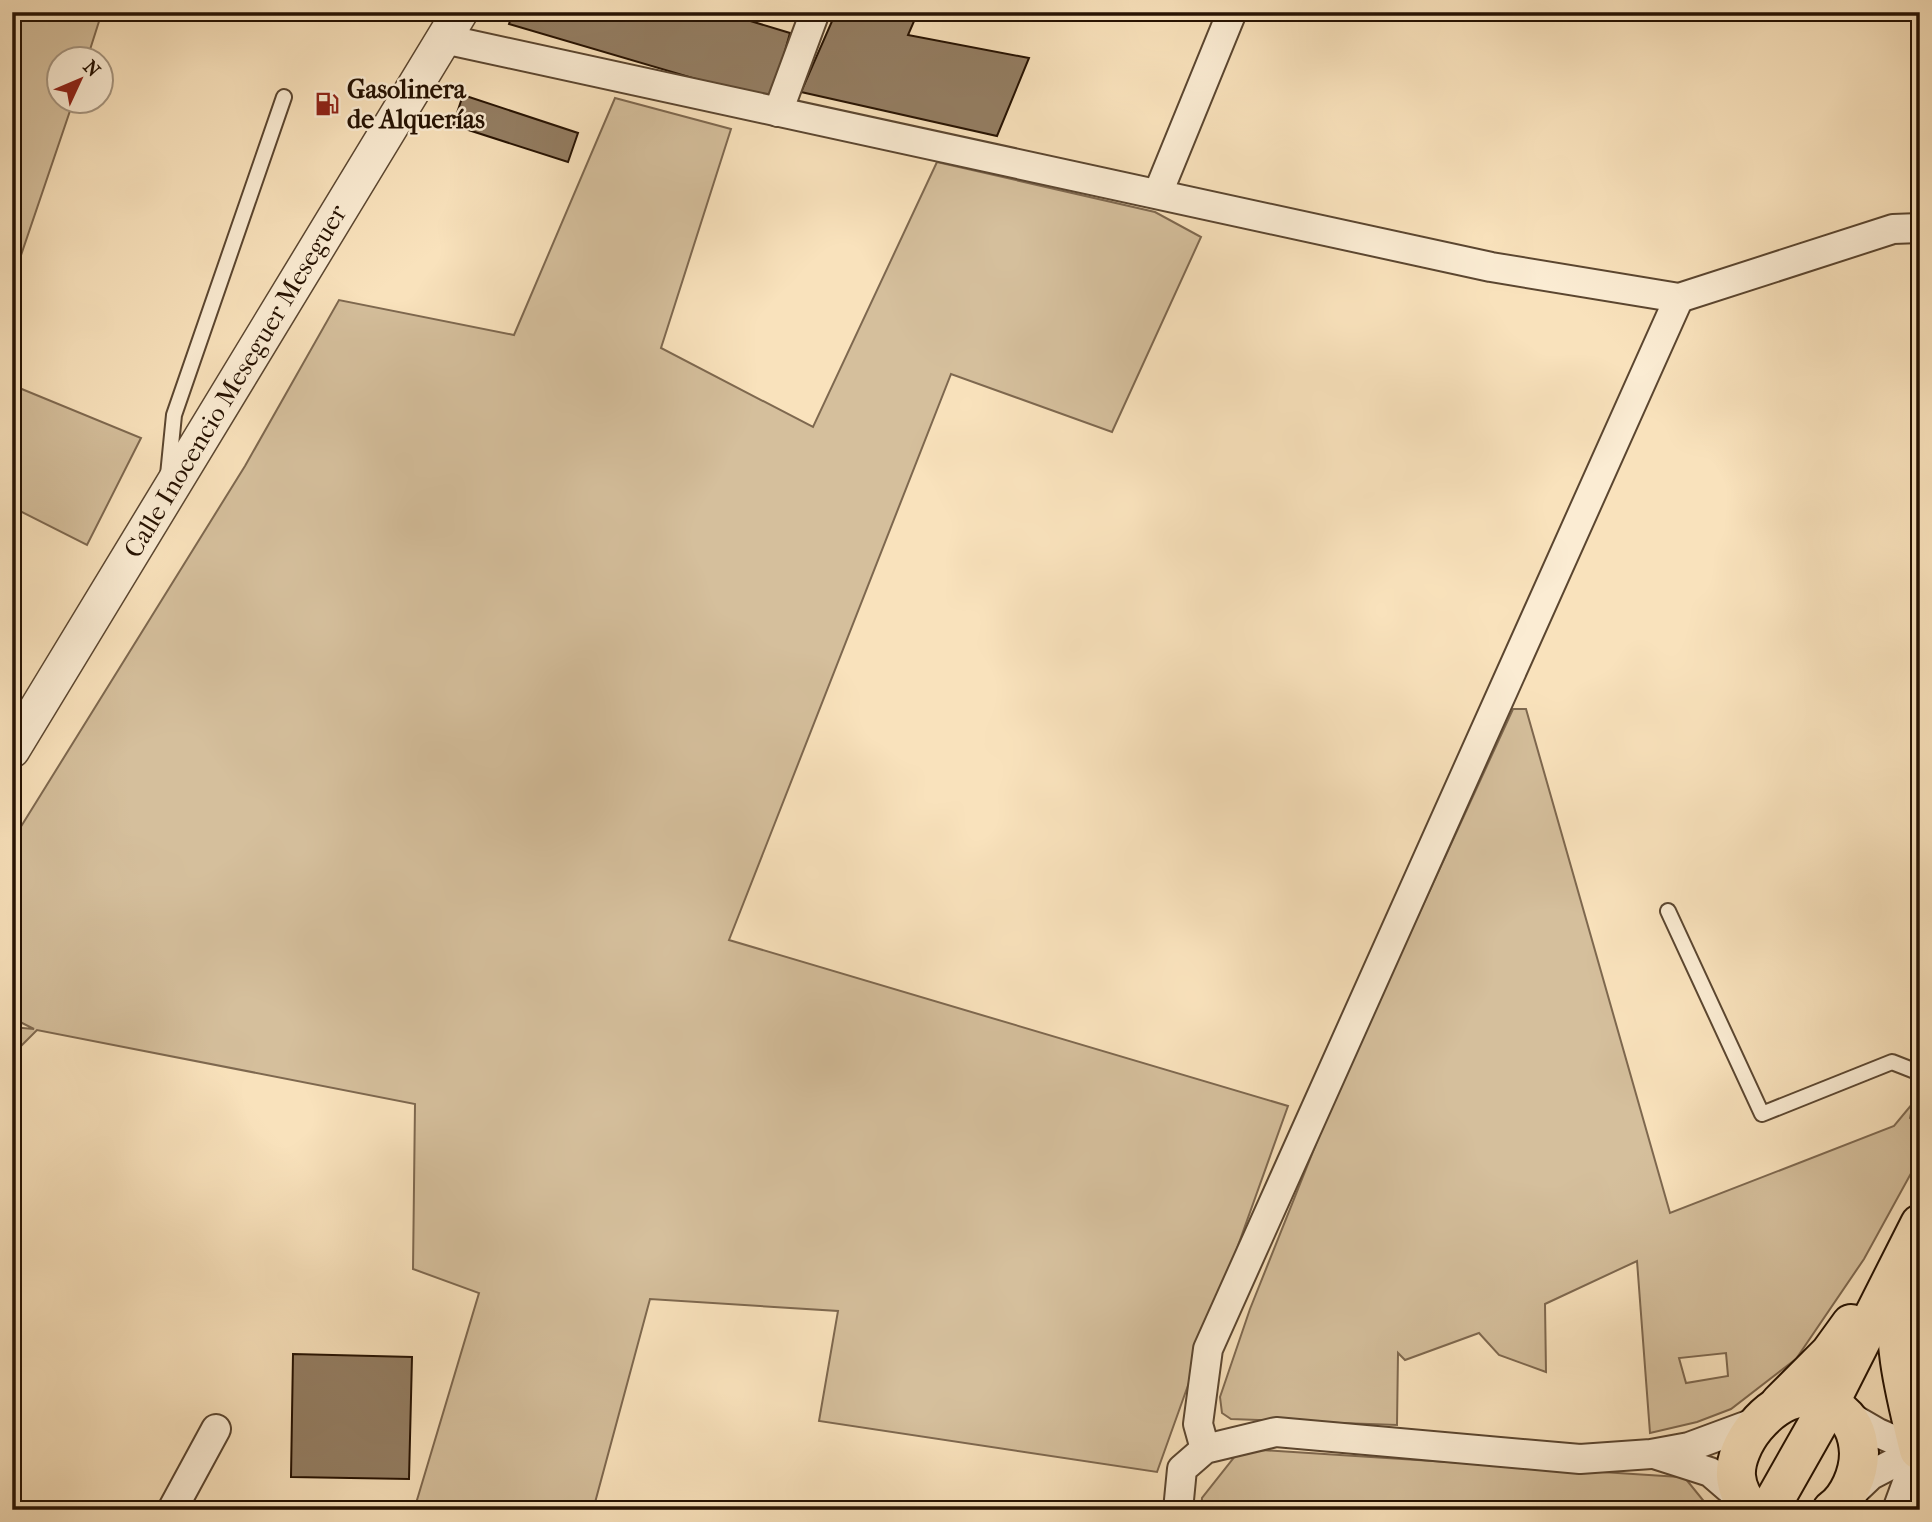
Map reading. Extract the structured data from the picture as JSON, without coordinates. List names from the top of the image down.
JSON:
{
  "streets": {
    "street": ["Calle Inocencio Meseguer Meseguer"]
  },
  "places": {
    "fuel station": ["Gasolinera de Alquerías"]
  },
  "north": "top right"
}
